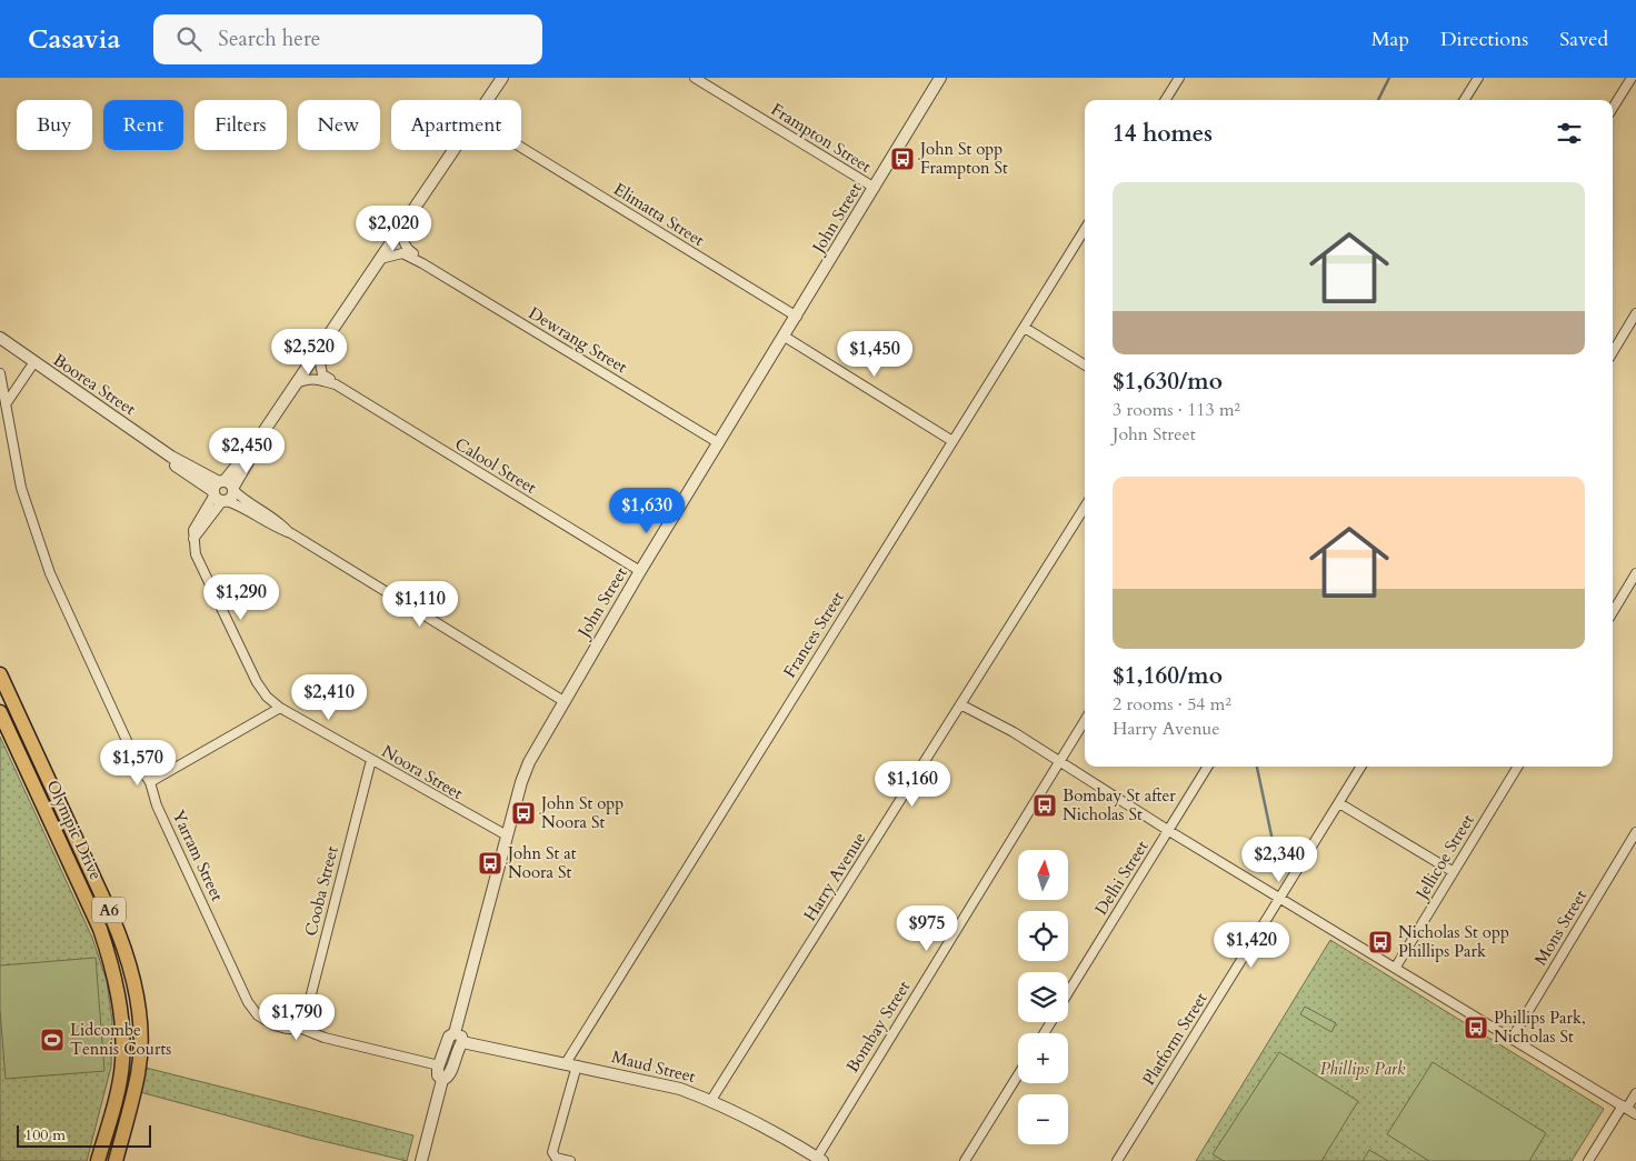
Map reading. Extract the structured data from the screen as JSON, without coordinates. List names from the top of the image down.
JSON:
{
  "streets": {
    "highway": ["Olympic Drive", "A6"],
    "street": [
      "Frampton Street",
      "Elimatta Street",
      "John Street",
      "Dewrang Street",
      "Boorea Street",
      "Calool Street",
      "Frances Street",
      "Noora Street",
      "Yarram Street",
      "Jellicoe Street",
      "Harry Avenue",
      "Delhi Street",
      "Cooba Street",
      "Mons Street",
      "Bombay Street",
      "Platform Street",
      "Maud Street"
    ]
  },
  "crossings": [
    ["Frampton Street", "John Street"],
    ["Elimatta Street", "John Street"],
    ["John Street", "Dewrang Street"],
    ["John Street", "Boorea Street"],
    ["John Street", "Calool Street"],
    ["John Street", "Noora Street"],
    ["John Street", "Maud Street"],
    ["Boorea Street", "Noora Street"],
    ["Frances Street", "Maud Street"],
    ["Noora Street", "Cooba Street"],
    ["Yarram Street", "Cooba Street"],
    ["Harry Avenue", "Maud Street"],
    ["Bombay Street", "Maud Street"]
  ],
  "parks": ["Phillips Park"],
  "places": {
    "bus stop": [
      "John St opp Frampton St",
      "Bombay St after Nicholas St",
      "John St opp Noora St",
      "John St at Noora St",
      "Nicholas St opp Phillips Park",
      "Phillips Park, Nicholas St"
    ],
    "sports": ["Lidcombe Tennis Courts"]
  },
  "scale_bar": "100 m",
  "north": "top",
  "page": {
    "header": "Casavia",
    "search": "Search here",
    "nav": ["Map", "Directions", "Saved"],
    "chip": [
      "Buy",
      "Rent",
      "Filters",
      "New",
      "Apartment"
    ],
    "heading": "14 homes",
    "list": [
      {
        "name": "$1,630/mo",
        "note": "3 rooms · 113 m² · John Street"
      },
      {
        "name": "$1,160/mo",
        "note": "2 rooms · 54 m² · Harry Avenue"
      }
    ],
    "price": [
      "$2,020",
      "$2,520",
      "$1,450",
      "$2,450",
      "$1,630",
      "$1,290",
      "$1,110",
      "$2,410",
      "$1,570",
      "$1,160",
      "$2,340",
      "$975",
      "$1,420",
      "$1,790"
    ],
    "map_buttons": ["+", "−"],
    "scale": "100 m"
  }
}
